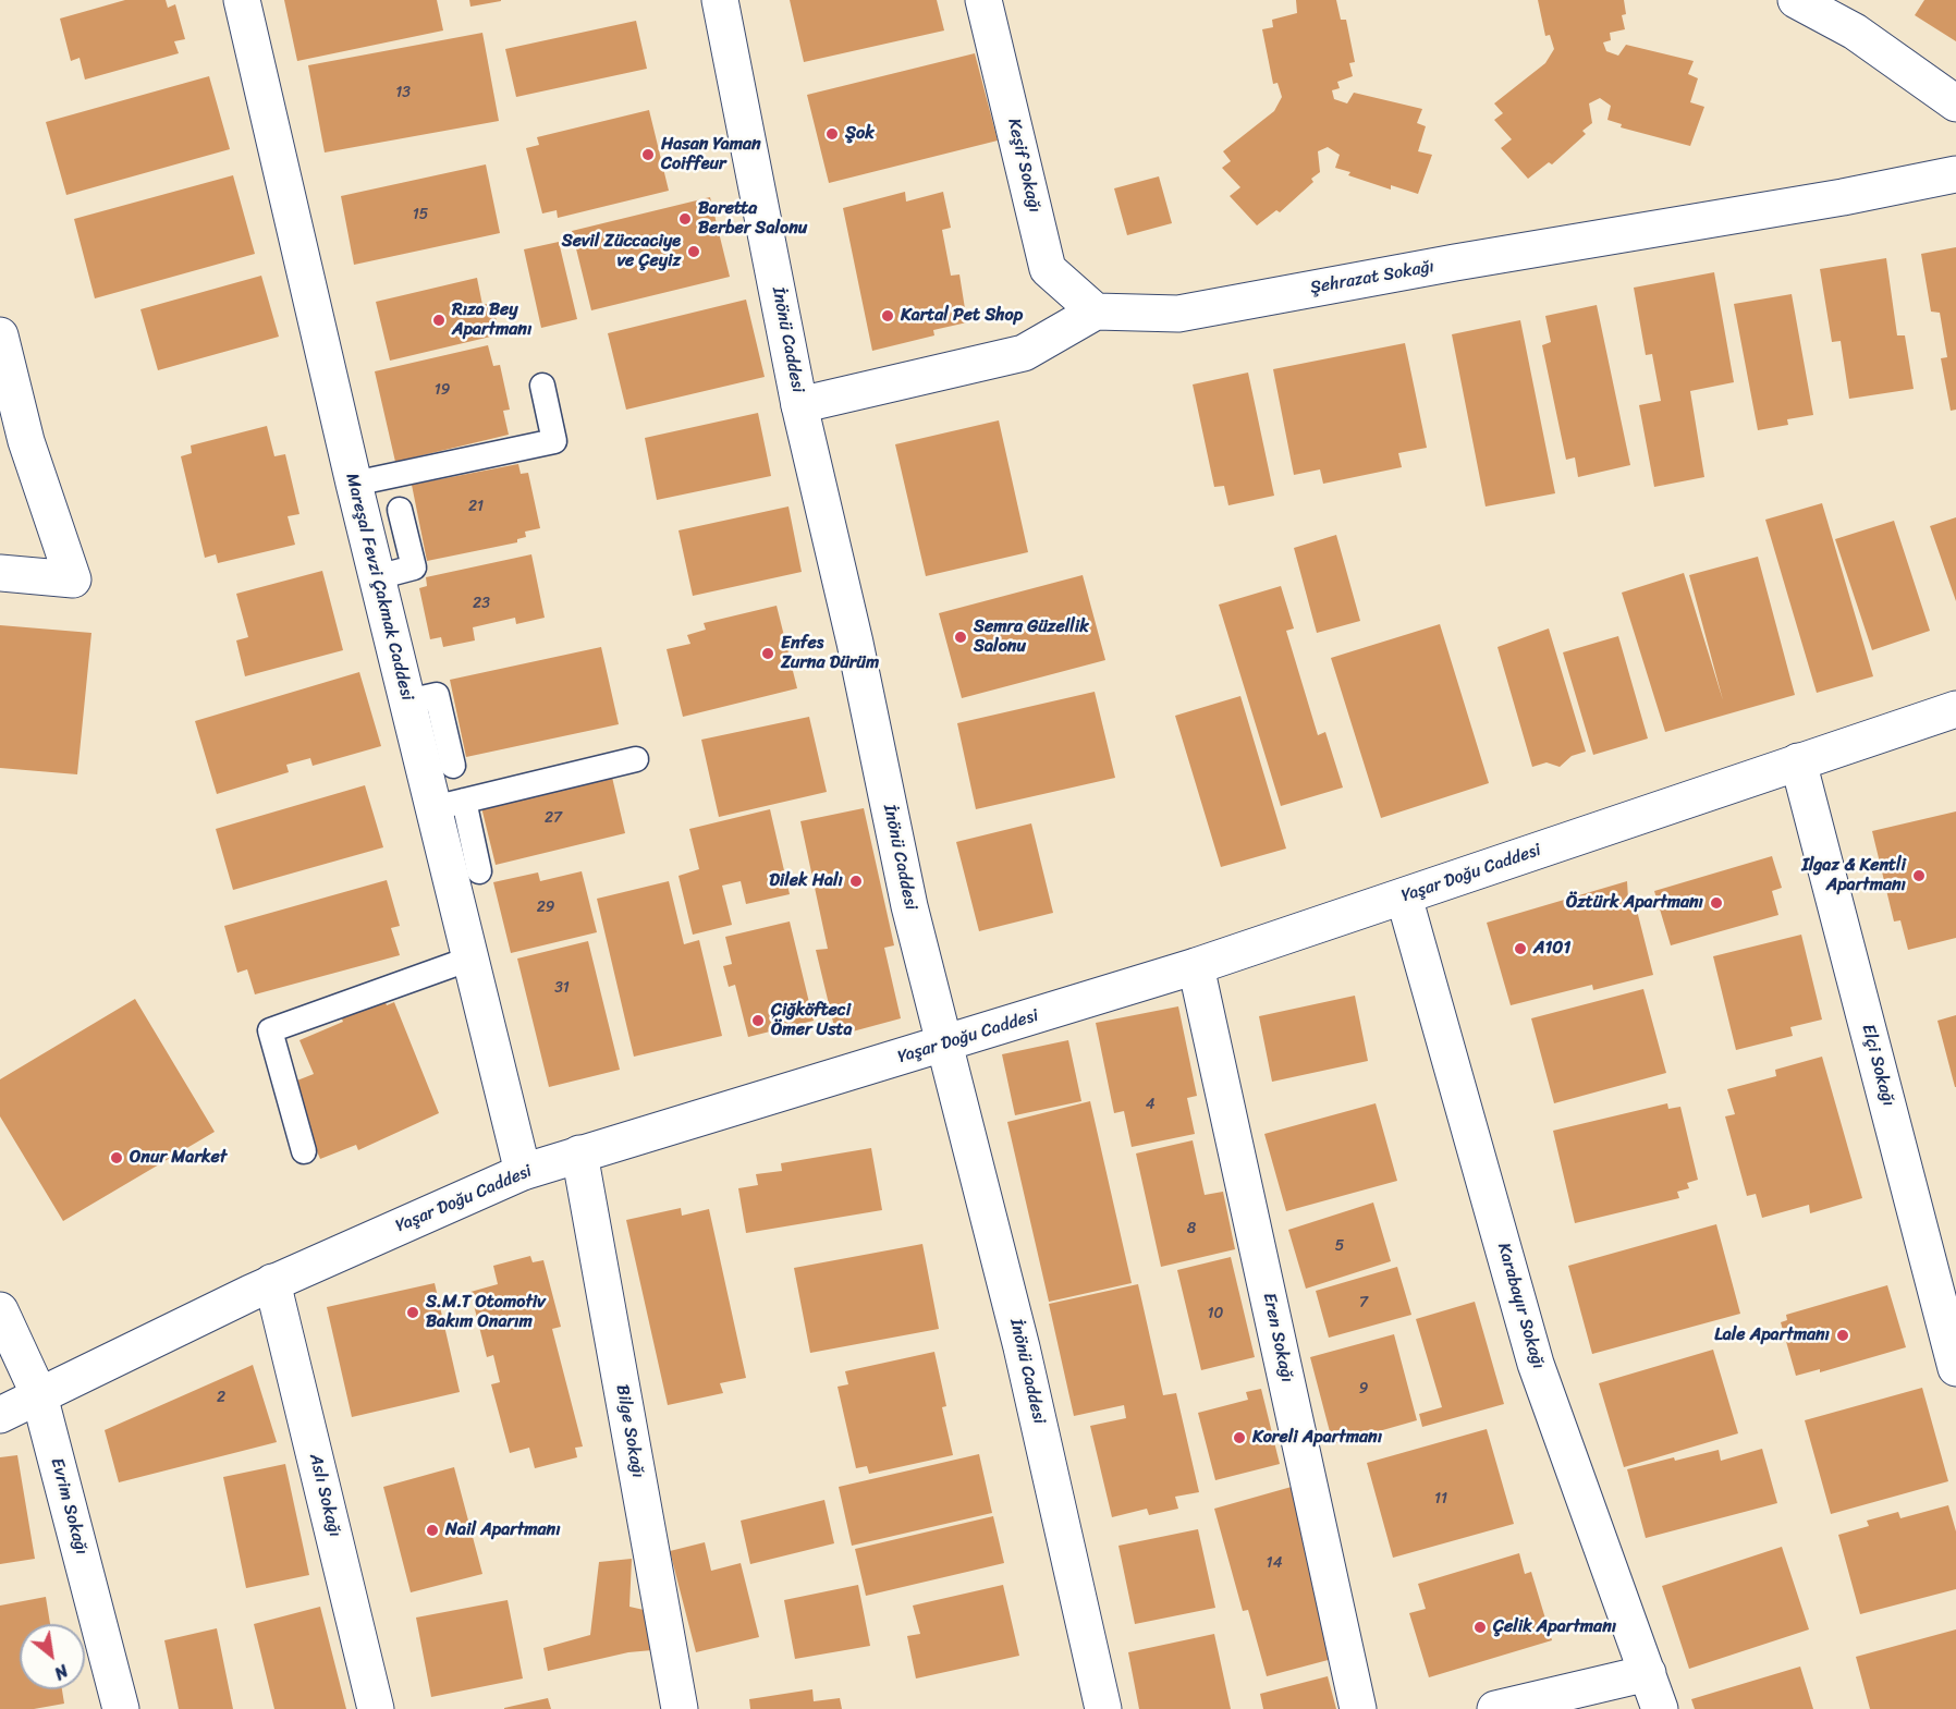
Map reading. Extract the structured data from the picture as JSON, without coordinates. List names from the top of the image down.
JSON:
{
  "streets": {
    "street": [
      "Keşif Sokağı",
      "Şehrazat Sokağı",
      "İnönü Caddesi",
      "Mareşal Fevzi Çakmak Caddesi",
      "Yaşar Doğu Caddesi",
      "Elçi Sokağı",
      "Karabayır Sokağı",
      "Eren Sokağı",
      "Bilge Sokağı",
      "Aslı Sokağı",
      "Evrim Sokağı"
    ]
  },
  "crossings": [
    ["Keşif Sokağı", "Şehrazat Sokağı"],
    ["İnönü Caddesi", "Yaşar Doğu Caddesi"],
    ["Mareşal Fevzi Çakmak Caddesi", "Yaşar Doğu Caddesi"],
    ["Yaşar Doğu Caddesi", "Elçi Sokağı"],
    ["Yaşar Doğu Caddesi", "Karabayır Sokağı"],
    ["Yaşar Doğu Caddesi", "Eren Sokağı"],
    ["Yaşar Doğu Caddesi", "Bilge Sokağı"],
    ["Yaşar Doğu Caddesi", "Aslı Sokağı"],
    ["Yaşar Doğu Caddesi", "Evrim Sokağı"]
  ],
  "places": [
    "Şok",
    "Hasan Yaman Coiffeur",
    "Baretta Berber Salonu",
    "Sevil Züccaciye ve Çeyiz",
    "Kartal Pet Shop",
    "Rıza Bey Apartmanı",
    "Semra Güzellik Salonu",
    "Enfes Zurna Dürüm",
    "Ilgaz & Kentli Apartmanı",
    "Dilek Halı",
    "Öztürk Apartmanı",
    "A101",
    "Çiğköfteci Ömer Usta",
    "Onur Market",
    "S.M.T Otomotiv Bakım Onarım",
    "Lale Apartmanı",
    "Koreli Apartmanı",
    "Nail Apartmanı",
    "Çelik Apartmanı"
  ],
  "house_numbers": [
    "13",
    "15",
    "19",
    "21",
    "23",
    "27",
    "29",
    "31",
    "4",
    "8",
    "5",
    "7",
    "10",
    "9",
    "2",
    "11",
    "14"
  ],
  "north": "bottom right"
}
